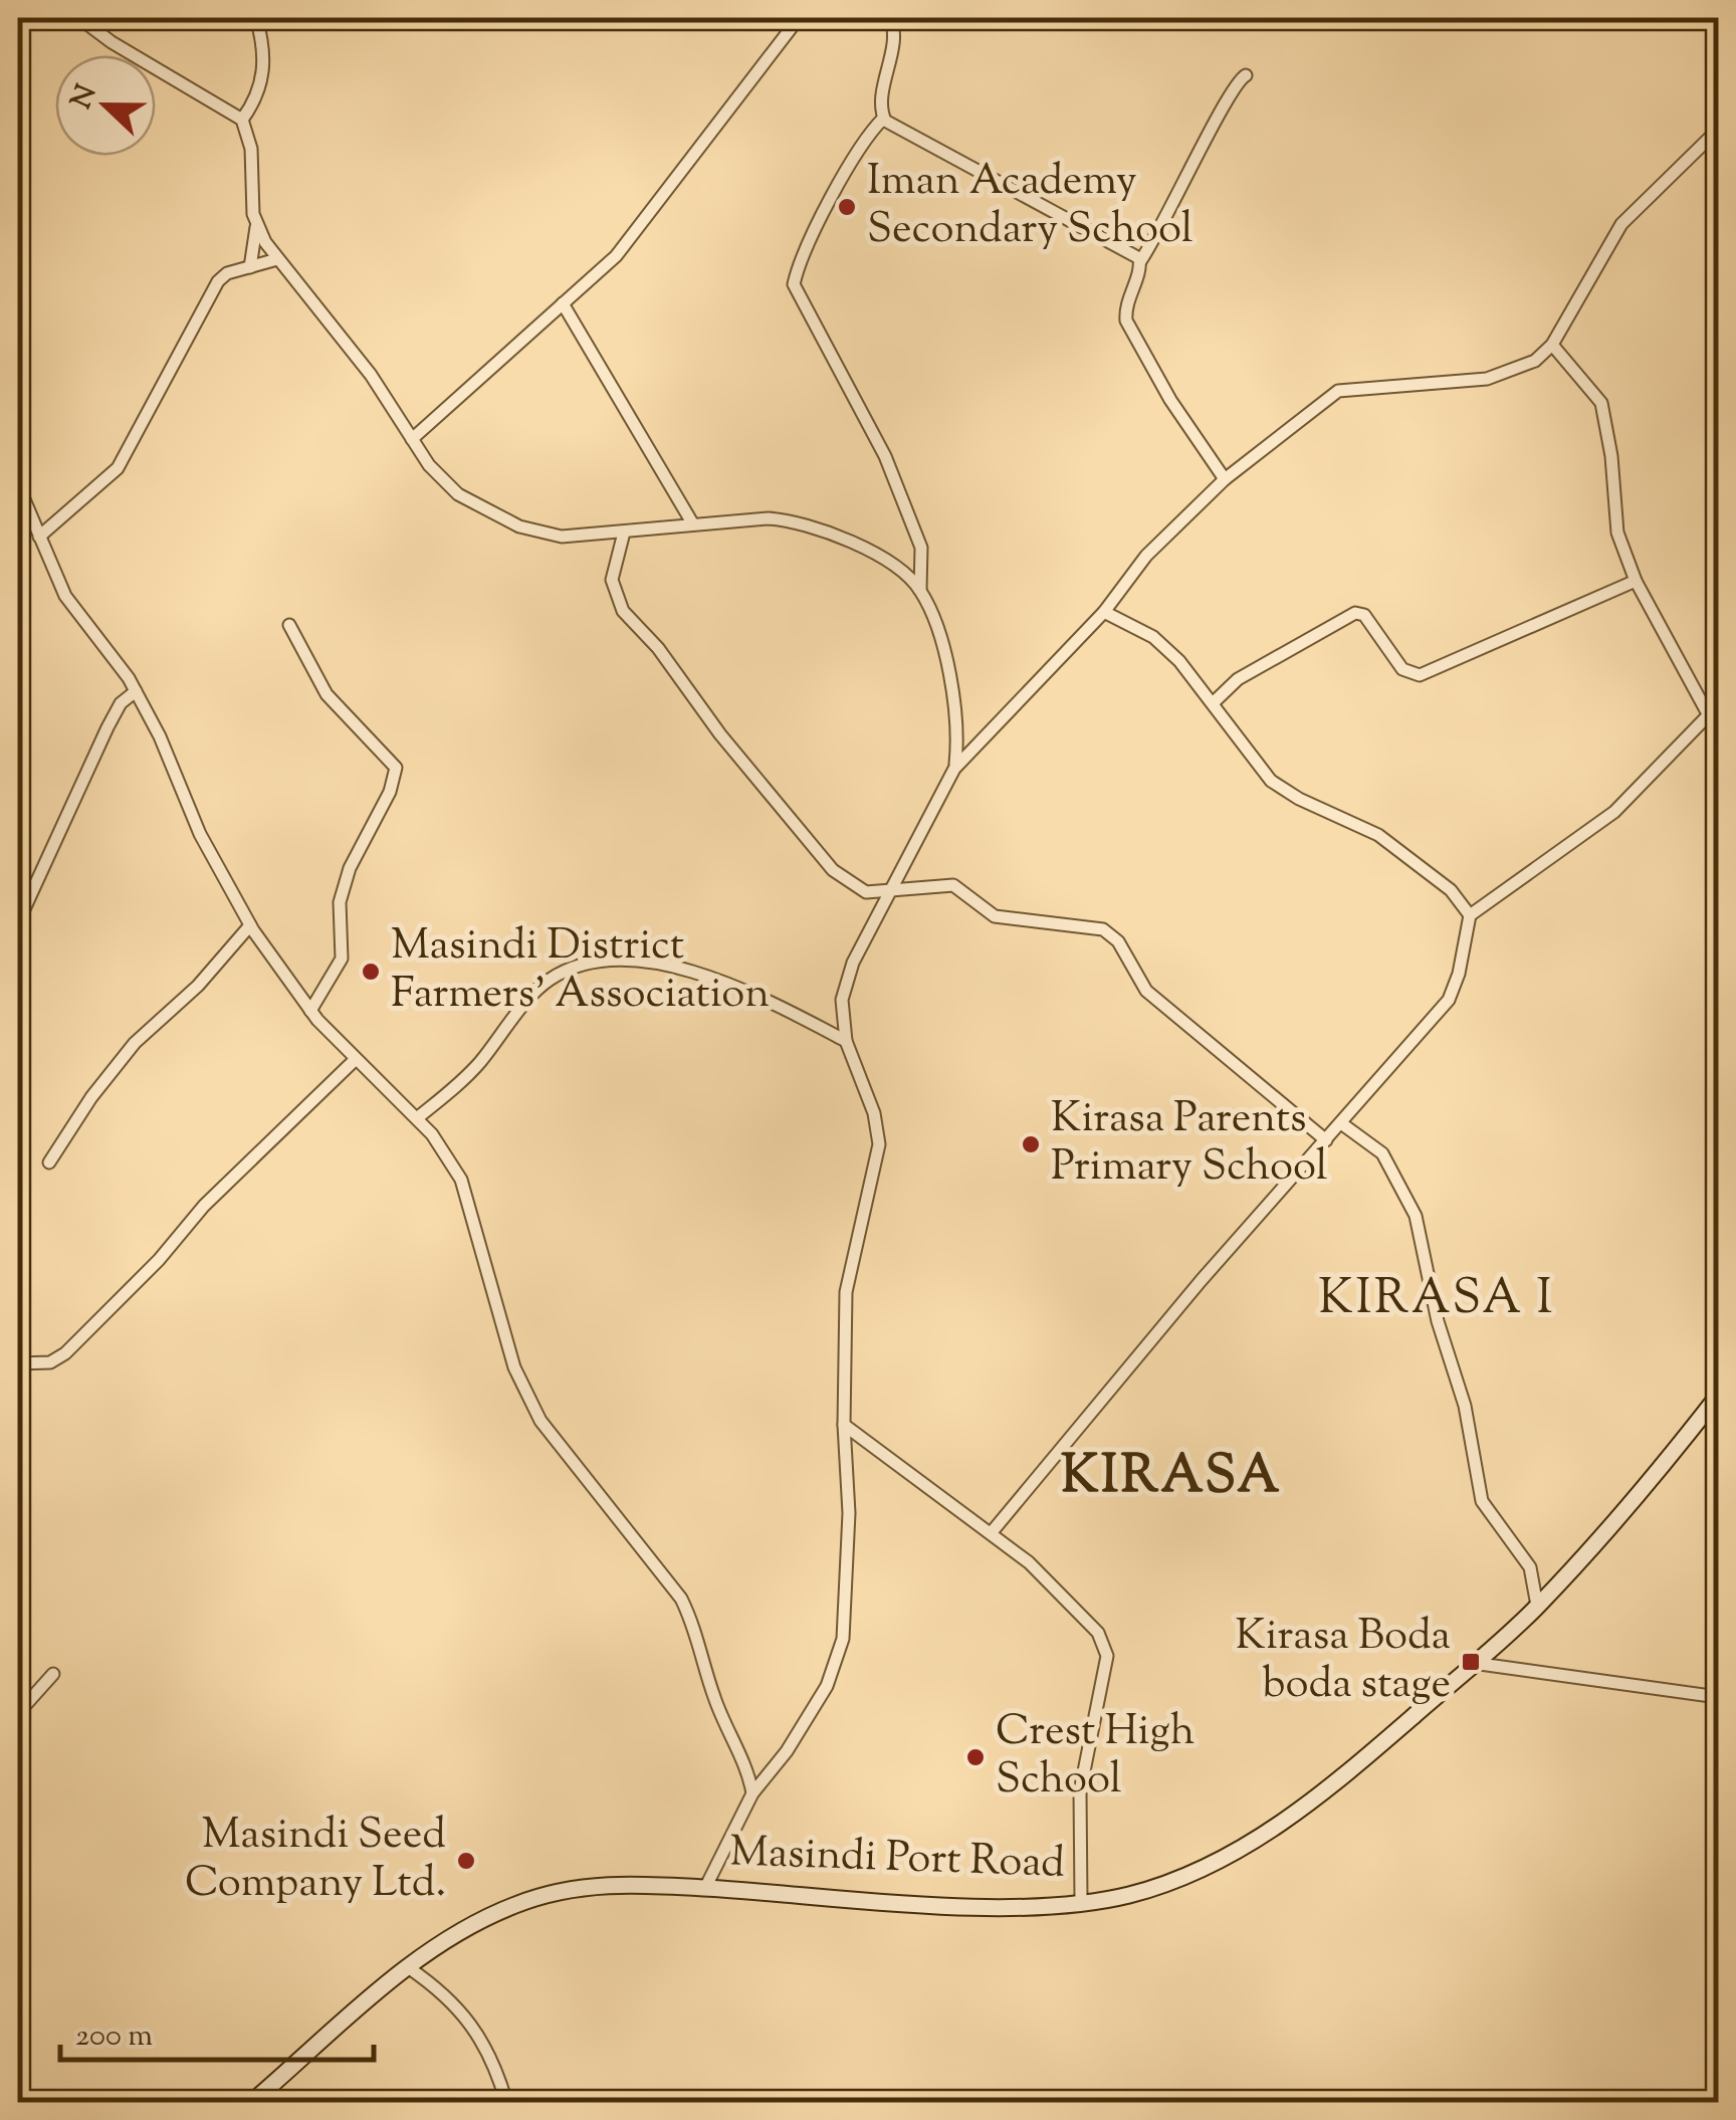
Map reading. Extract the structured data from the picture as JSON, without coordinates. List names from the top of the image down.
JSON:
{
  "streets": {
    "main road": ["Masindi Port Road"]
  },
  "districts": ["KIRASA I", "KIRASA"],
  "places": {
    "other": [
      "Iman Academy Secondary School",
      "Masindi District Farmers' Association",
      "Kirasa Parents Primary School",
      "Crest High School",
      "Masindi Seed Company Ltd."
    ],
    "transit": ["Kirasa Boda boda stage"]
  },
  "scale_bar": "200 m",
  "north": "left"
}
